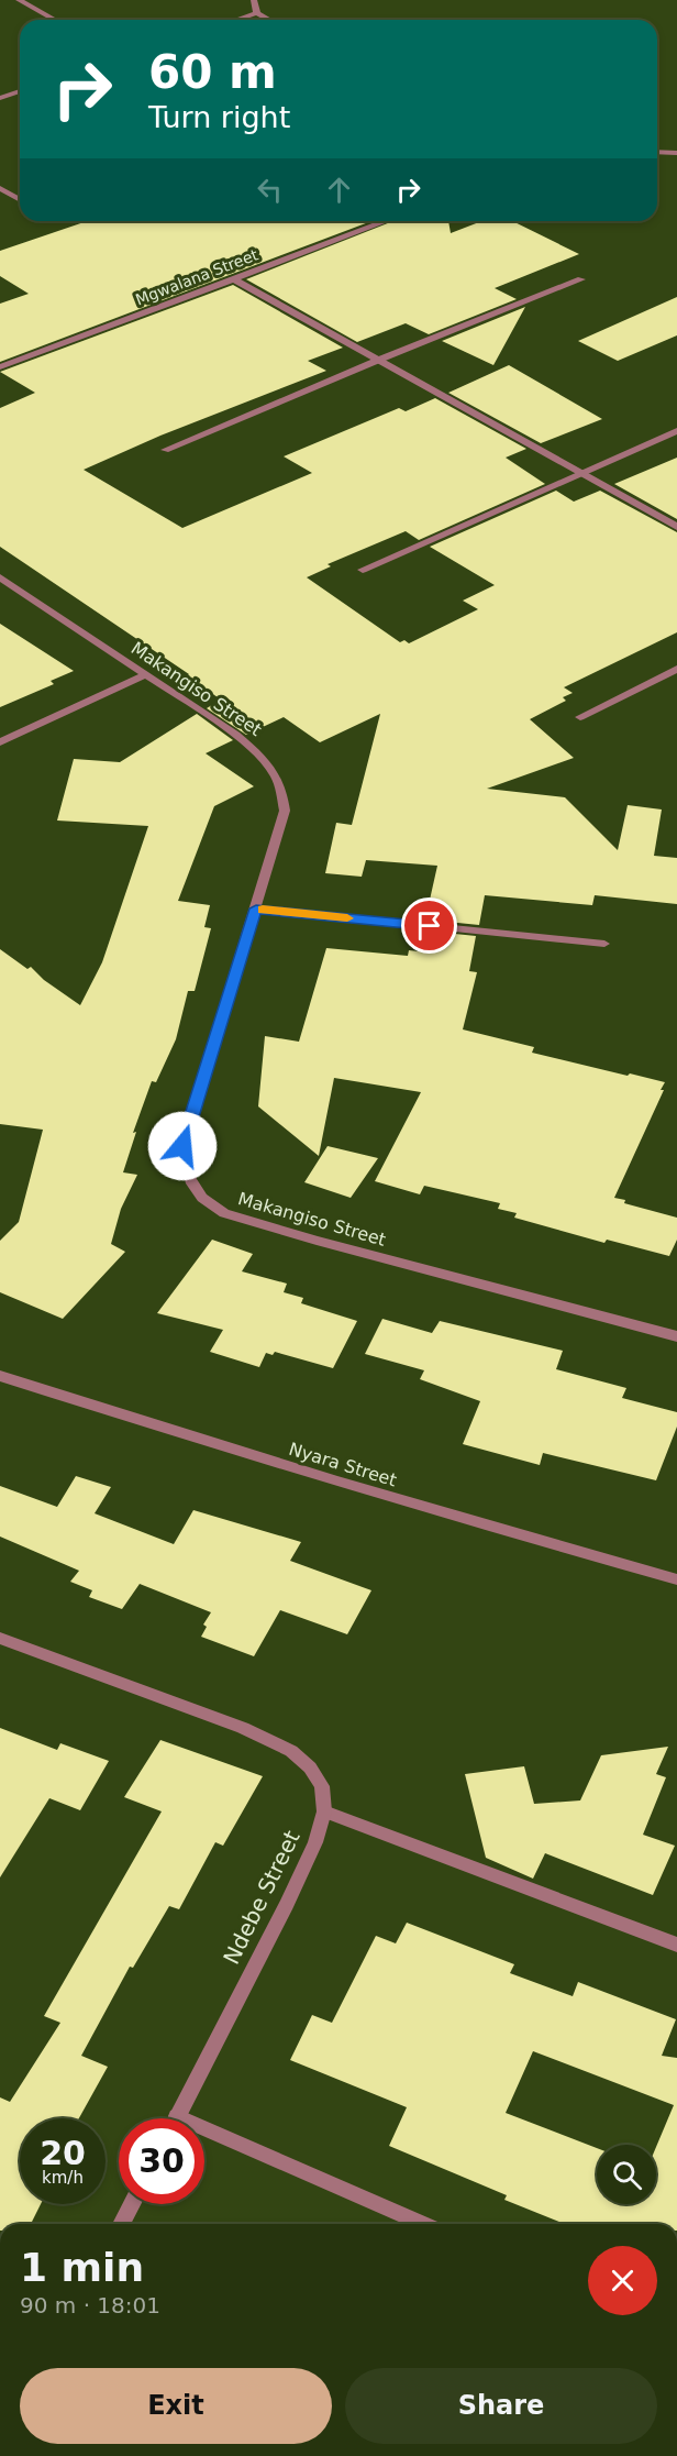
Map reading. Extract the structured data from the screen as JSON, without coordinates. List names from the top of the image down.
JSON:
{
  "streets": {
    "street": [
      "Mgwalana Street",
      "Makangiso Street",
      "Nyara Street",
      "Ndebe Street"
    ]
  },
  "page": {
    "turn": ["60 m", "Turn right"],
    "speed": "20 km/h",
    "limit": "30",
    "heading": ["1 min", "90 m · 18:01"],
    "buttons": ["Exit", "Share"]
  }
}
